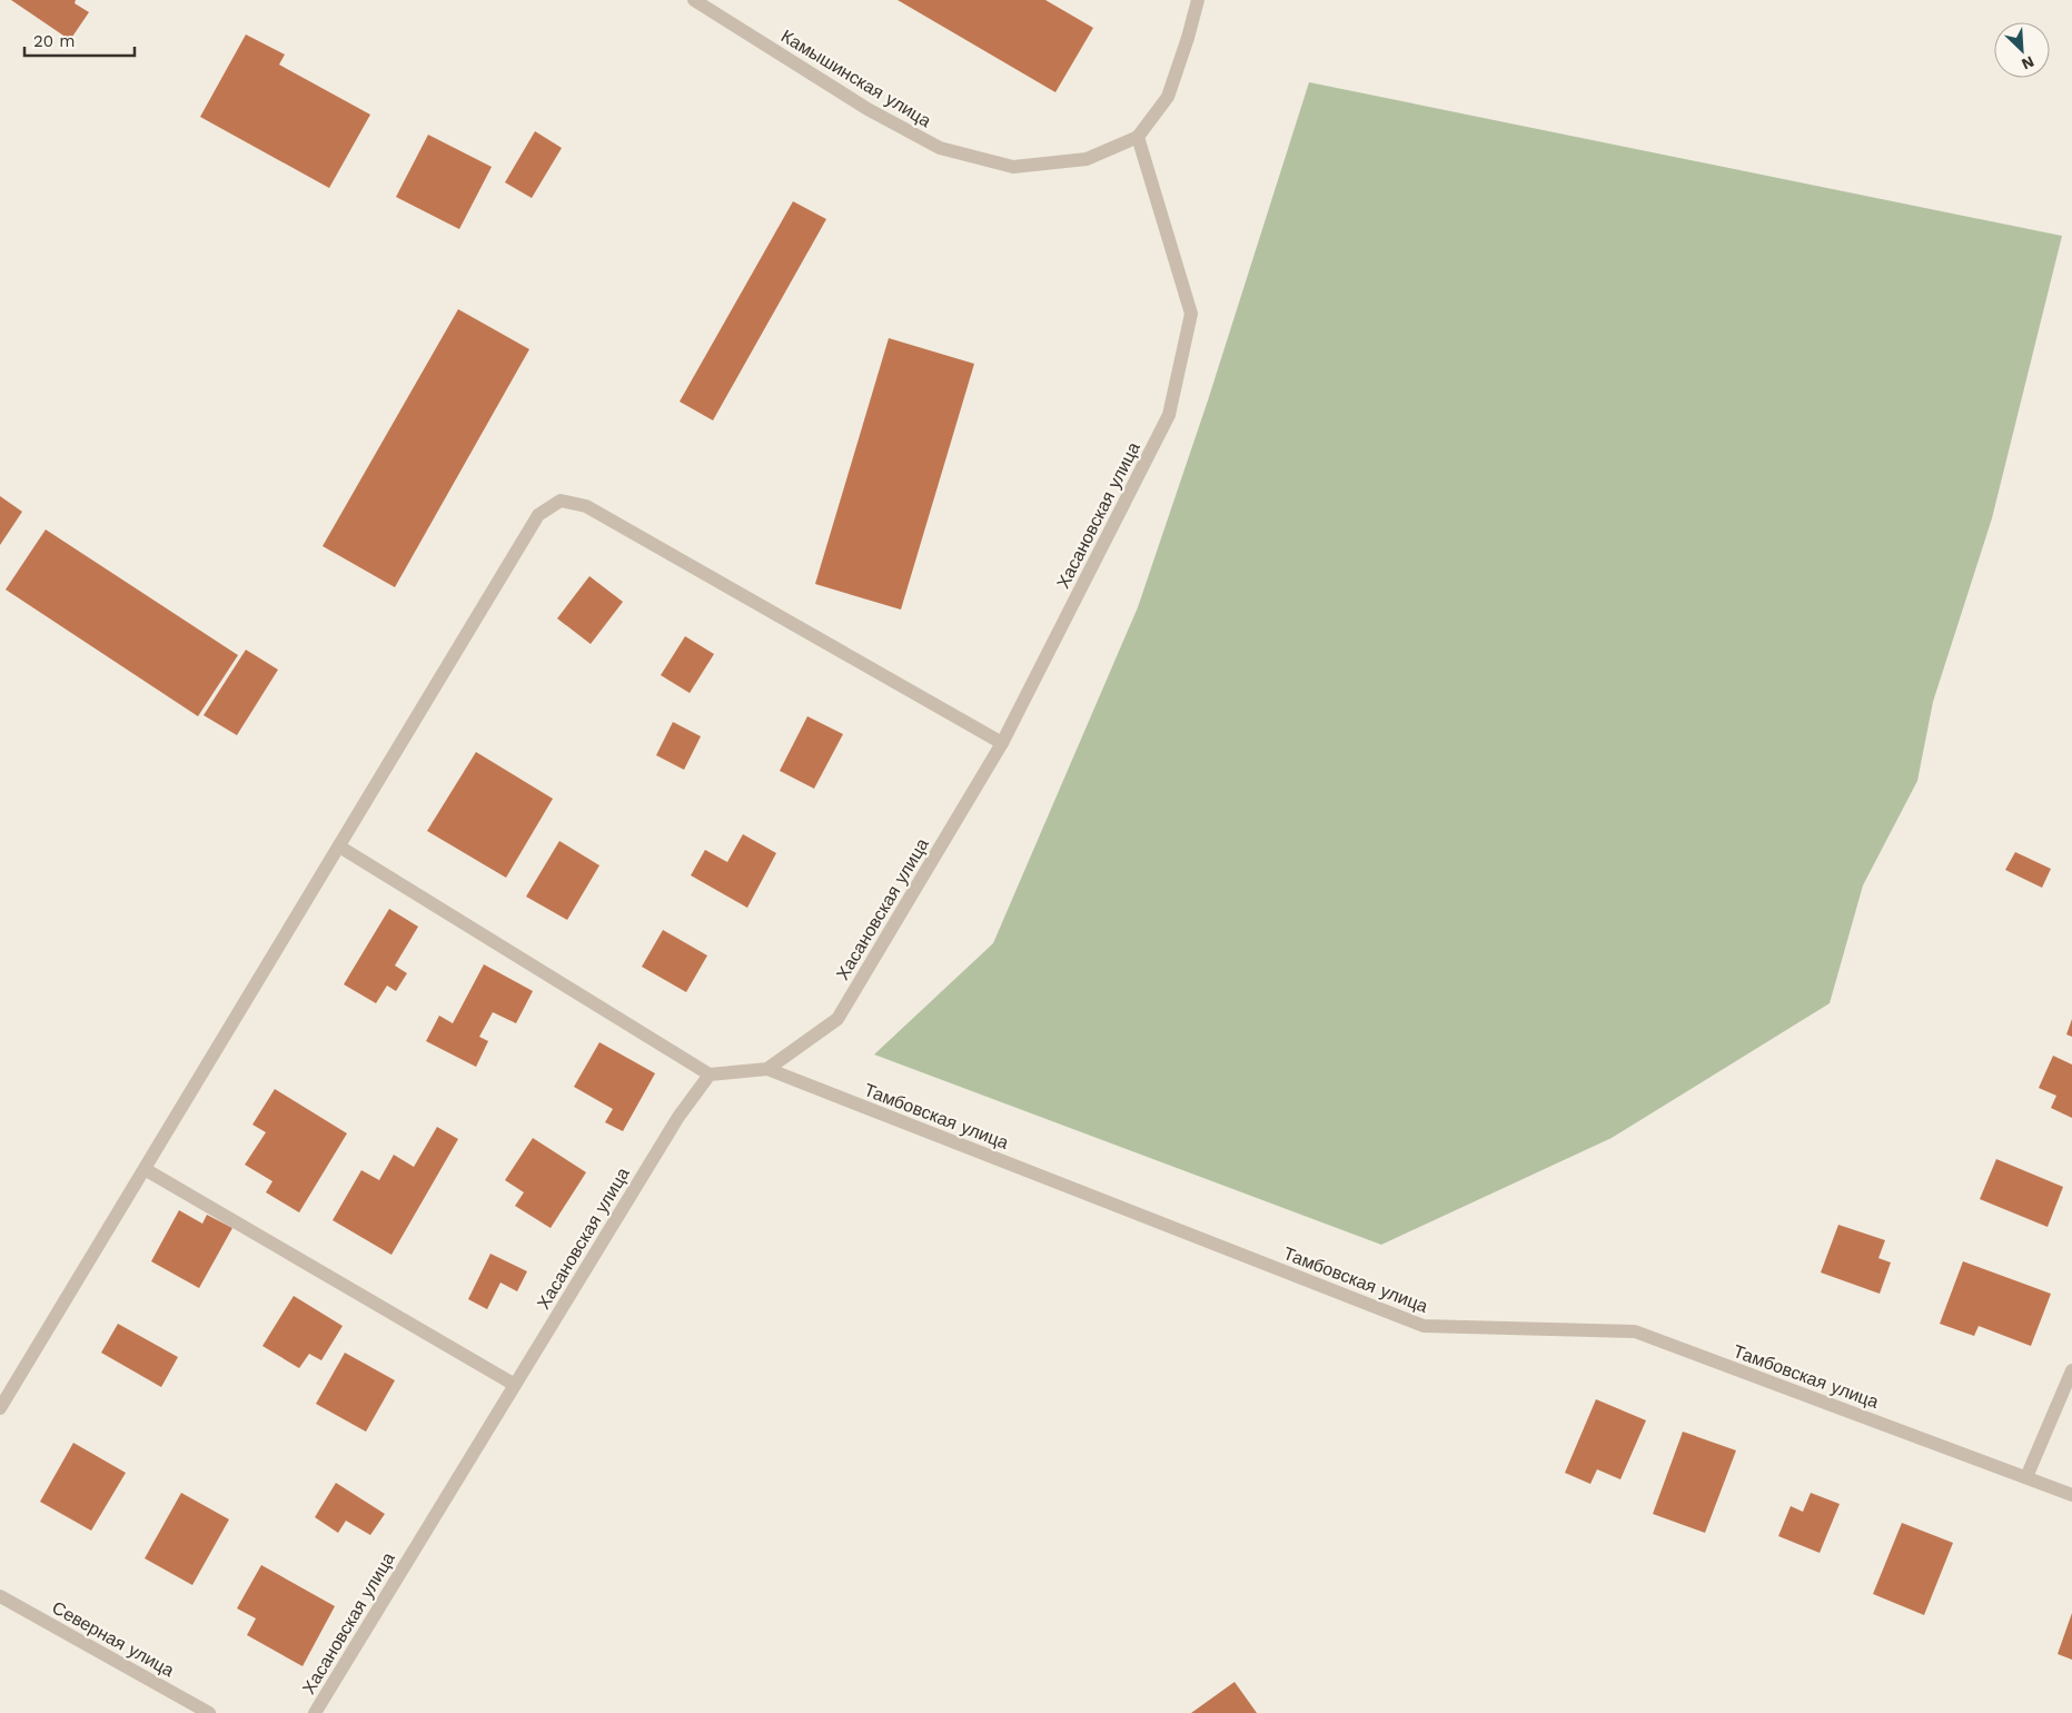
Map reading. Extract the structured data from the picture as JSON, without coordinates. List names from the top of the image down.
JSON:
{
  "streets": {
    "street": [
      "Камышинская улица",
      "Хасановская улица",
      "Тамбовская улица",
      "Северная улица"
    ]
  },
  "crossings": [
    ["Камышинская улица", "Хасановская улица"],
    ["Хасановская улица", "Тамбовская улица"]
  ],
  "scale_bar": "20 m",
  "north": "bottom right"
}
